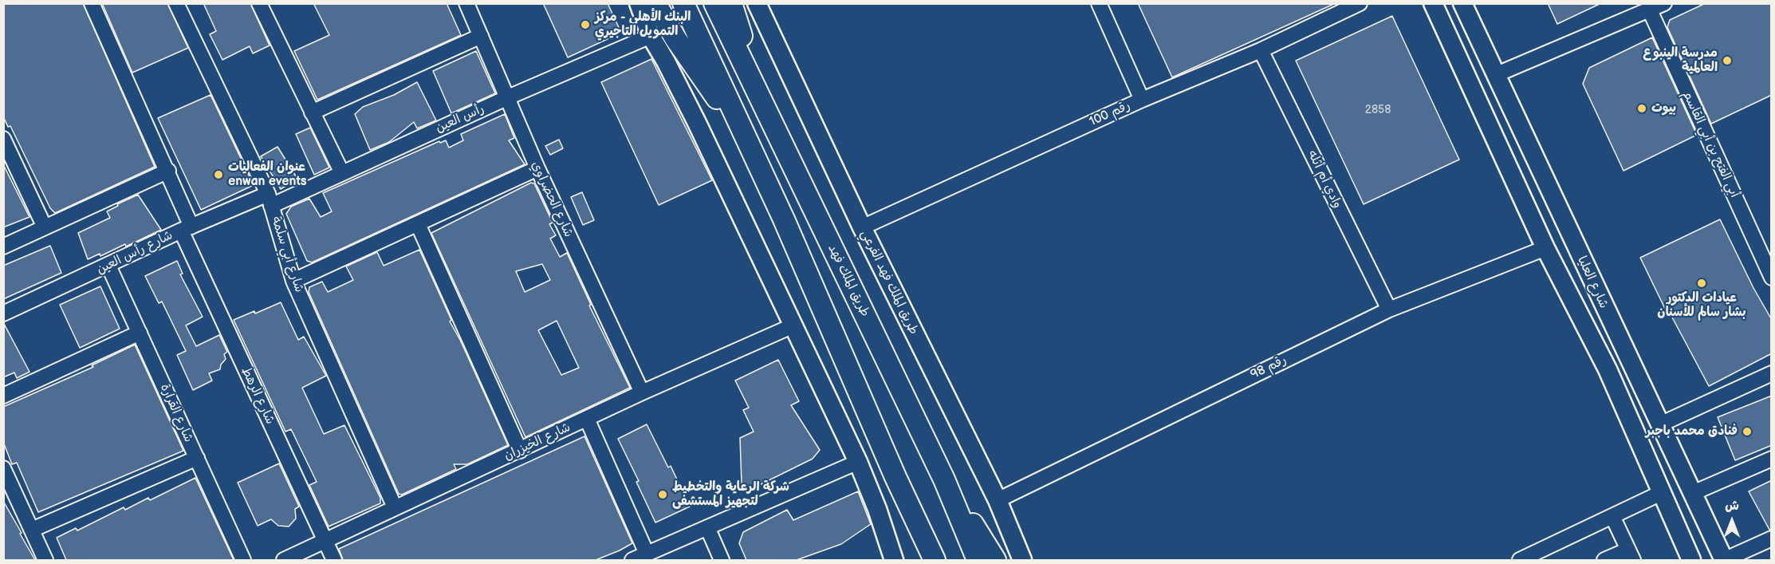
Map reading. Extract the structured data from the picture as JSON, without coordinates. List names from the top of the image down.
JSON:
{
  "streets": {
    "highway": ["طريق الملك فهد"],
    "main road": ["طريق الملك فهد الفرعي", "شارع العليا"],
    "street": [
      "رقم 100",
      "رأس العين",
      "أبي الفتح بن أبي القاسم",
      "وادي أم أثله",
      "شارع الحضراوي",
      "شارع رأس العين",
      "شارع أبي سلمة",
      "رقم 98",
      "شارع الرهط",
      "شارع القرارة",
      "شارع الخيزران"
    ]
  },
  "crossings": [
    ["رقم 100", "وادي أم أثله"],
    ["رقم 100", "طريق الملك فهد الفرعي"],
    ["رأس العين", "شارع الحضراوي"],
    ["رأس العين", "شارع رأس العين"],
    ["رأس العين", "شارع أبي سلمة"],
    ["وادي أم أثله", "رقم 98"],
    ["شارع الحضراوي", "شارع الخيزران"],
    ["شارع رأس العين", "شارع أبي سلمة"],
    ["شارع رأس العين", "شارع الرهط"],
    ["شارع رأس العين", "شارع القرارة"],
    ["شارع أبي سلمة", "شارع الخيزران"],
    ["طريق الملك فهد الفرعي", "رقم 98"],
    ["شارع العليا", "رقم 98"],
    ["شارع الرهط", "شارع الخيزران"]
  ],
  "places": [
    "البنك الأهلي - مركز التمويل التاجيري",
    "مدرسة الينبوع العالمية",
    "بيوت",
    "عنوان الفعاليات enwan events",
    "عيادات الدكتور بشار سالم للأسنان",
    "فنادق محمد باجبر",
    "شركة الرعاية والتخطيط لتجهيز المستشفى"
  ],
  "house_numbers": ["2858"],
  "north": "top"
}
